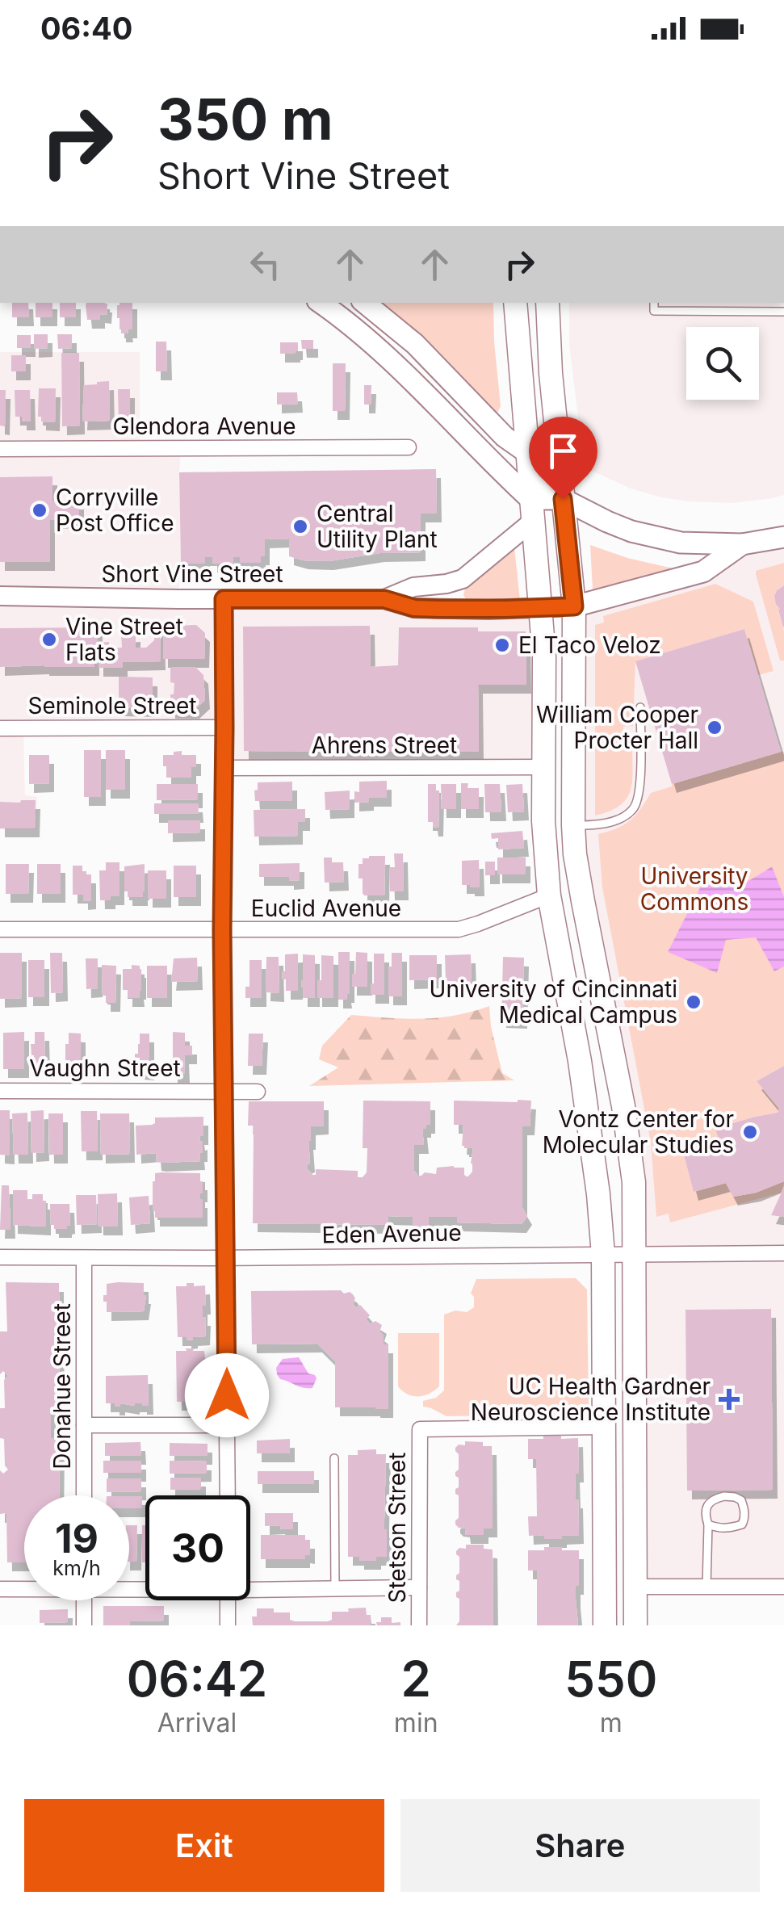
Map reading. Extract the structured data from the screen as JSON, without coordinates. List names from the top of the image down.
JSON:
{
  "streets": {
    "street": [
      "Glendora Avenue",
      "Short Vine Street",
      "Seminole Street",
      "Ahrens Street",
      "Euclid Avenue",
      "Vaughn Street",
      "Eden Avenue",
      "Donahue Street",
      "Stetson Street"
    ]
  },
  "crossings": [
    ["Eden Avenue", "Donahue Street"]
  ],
  "parks": ["University Commons"],
  "places": {
    "other": [
      "Corryville Post Office",
      "Central Utility Plant",
      "Vine Street Flats",
      "El Taco Veloz",
      "William Cooper Procter Hall",
      "University of Cincinnati Medical Campus",
      "Vontz Center for Molecular Studies"
    ],
    "health": ["UC Health Gardner Neuroscience Institute"]
  },
  "page": {
    "status": "06:40",
    "turn": ["350 m", "Short Vine Street"],
    "speed": "19 km/h",
    "limit": "30",
    "eta": [
      "06:42",
      "Arrival",
      "2",
      "min",
      "550",
      "m"
    ],
    "buttons": ["Exit", "Share"]
  }
}
